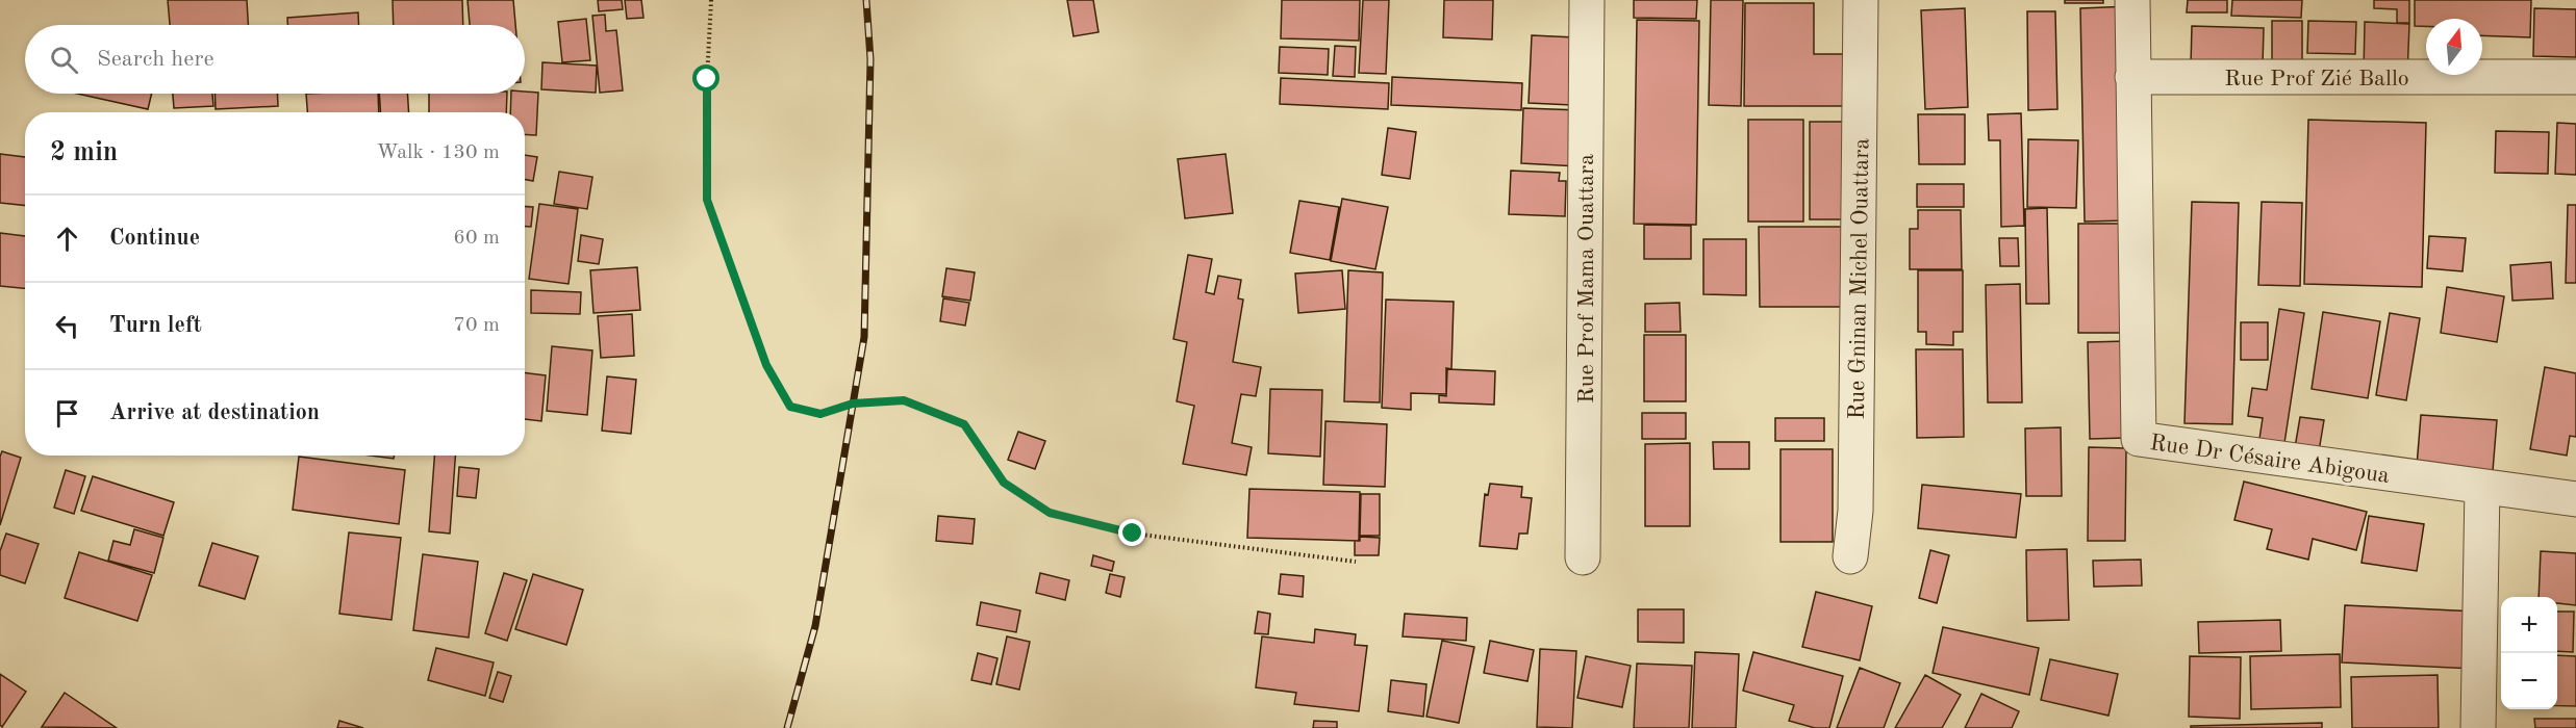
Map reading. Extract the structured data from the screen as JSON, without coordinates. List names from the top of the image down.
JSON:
{
  "streets": {
    "street": [
      "Rue Prof Zié Ballo",
      "Rue Prof Mama Ouattara",
      "Rue Gninan Michel Ouattara",
      "Rue Dr Césaire Abigoua"
    ]
  },
  "crossings": [
    ["Rue Prof Zié Ballo", "Rue Dr Césaire Abigoua"]
  ],
  "north": "top",
  "page": {
    "search": "Search here",
    "heading": ["2 min", "Walk · 130 m"],
    "list": [
      ["Continue", "60 m"],
      ["Turn left", "70 m"],
      "Arrive at destination"
    ],
    "map_buttons": ["+", "−"]
  }
}
